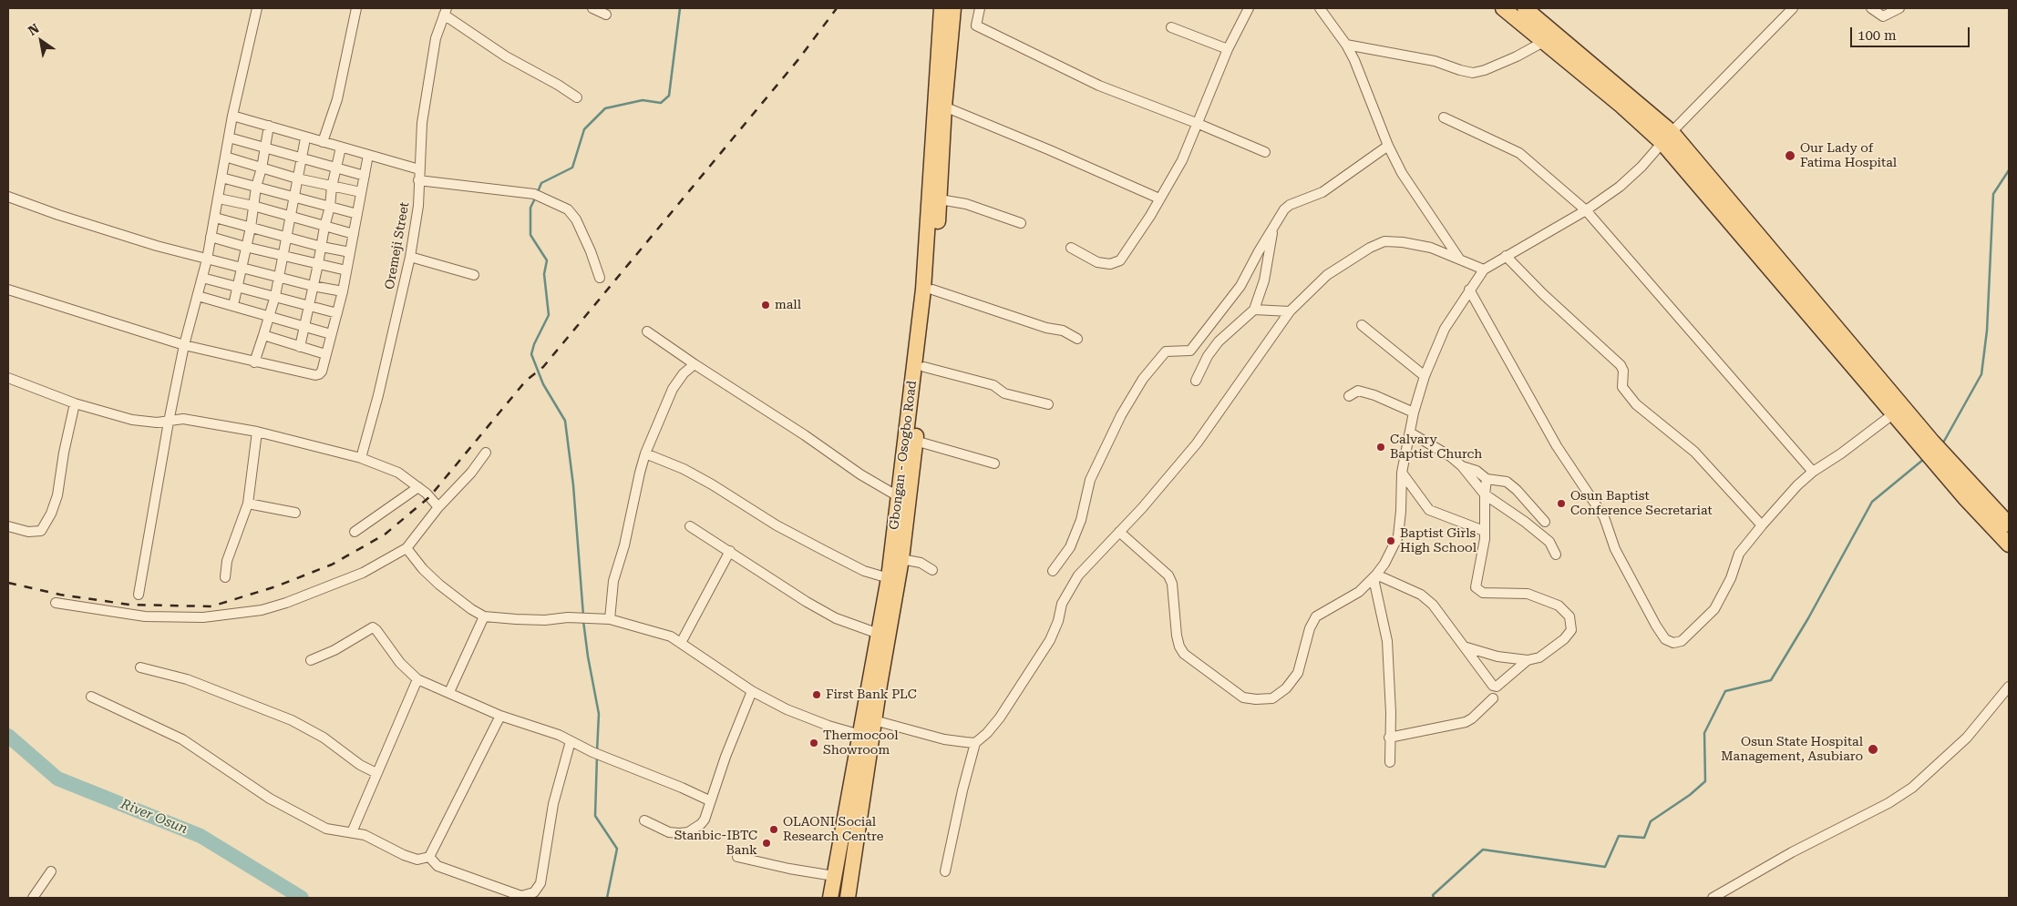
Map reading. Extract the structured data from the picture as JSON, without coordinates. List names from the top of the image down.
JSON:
{
  "streets": {
    "main road": ["Gbongan - Osogbo Road"],
    "street": ["Oremeji Street"]
  },
  "water": ["River Osun"],
  "places": [
    "Our Lady of Fatima Hospital",
    "mall",
    "Calvary Baptist Church",
    "Osun Baptist Conference Secretariat",
    "Baptist Girls High School",
    "First Bank PLC",
    "Thermocool Showroom",
    "Osun State Hospital Management, Asubiaro",
    "OLAONI Social Research Centre",
    "Stanbic-IBTC Bank"
  ],
  "scale_bar": "100 m",
  "north": "top left"
}
